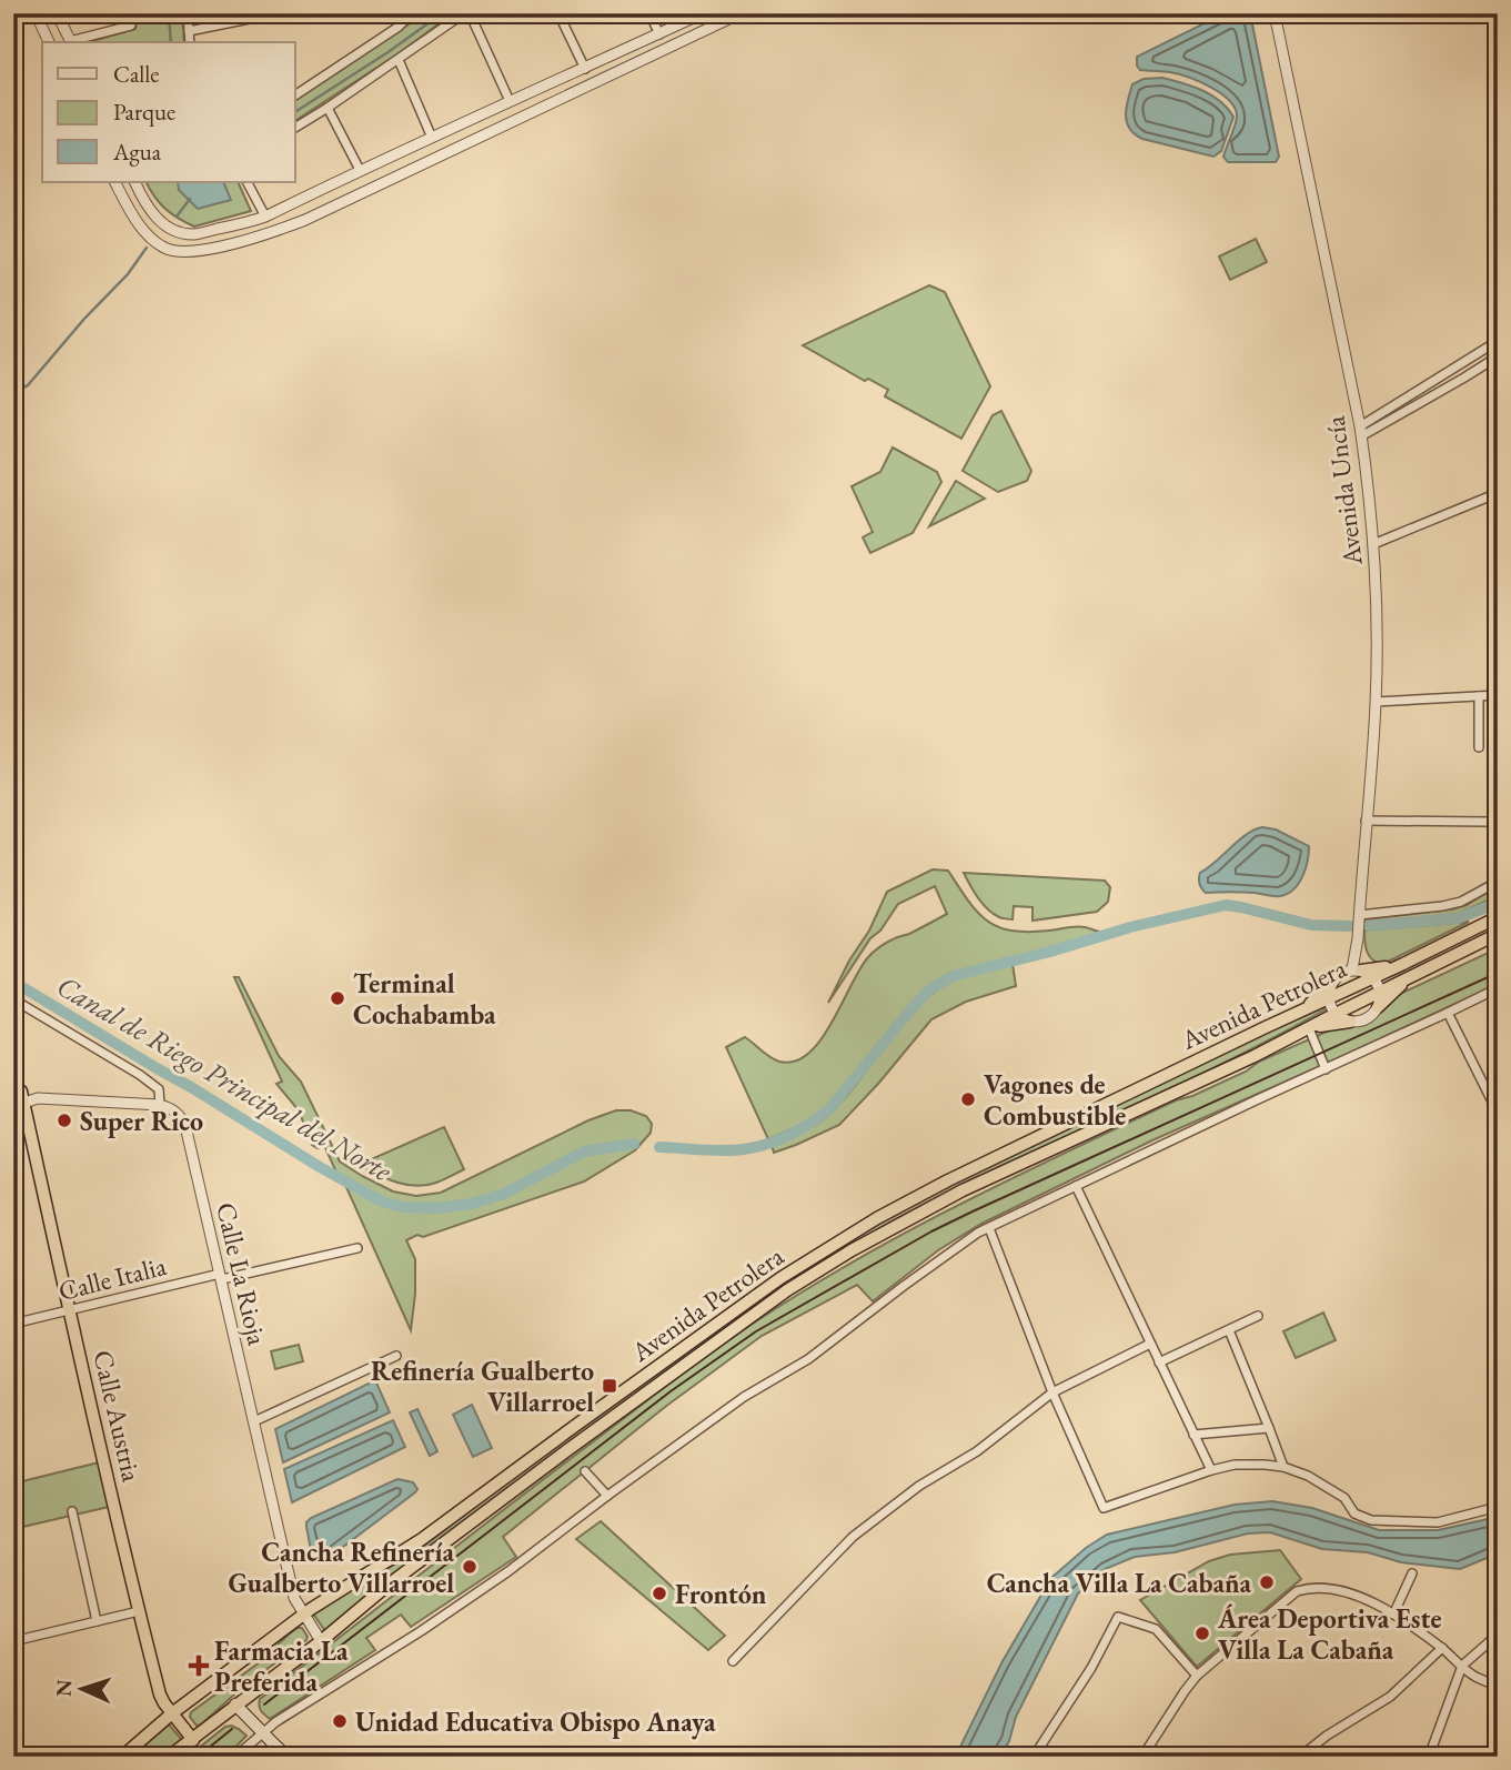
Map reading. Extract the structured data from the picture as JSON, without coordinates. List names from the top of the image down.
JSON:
{
  "streets": {
    "highway": ["Avenida Petrolera", "Calle Austria"],
    "street": ["Avenida Uncía", "Calle La Rioja", "Calle Italia"]
  },
  "crossings": [
    ["Avenida Petrolera", "Calle La Rioja"],
    ["Avenida Petrolera", "Calle Austria"],
    ["Calle La Rioja", "Calle Italia"],
    ["Calle Italia", "Calle Austria"]
  ],
  "water": ["Canal de Riego Principal del Norte"],
  "places": {
    "other": [
      "Terminal Cochabamba",
      "Vagones de Combustible",
      "Super Rico",
      "Cancha Refinería Gualberto Villarroel",
      "Cancha Villa La Cabaña",
      "Frontón",
      "Área Deportiva Este Villa La Cabaña",
      "Unidad Educativa Obispo Anaya"
    ],
    "transit": ["Refinería Gualberto Villarroel"],
    "health": ["Farmacia La Preferida"]
  },
  "legend": ["Calle", "Parque", "Agua"],
  "north": "left"
}
